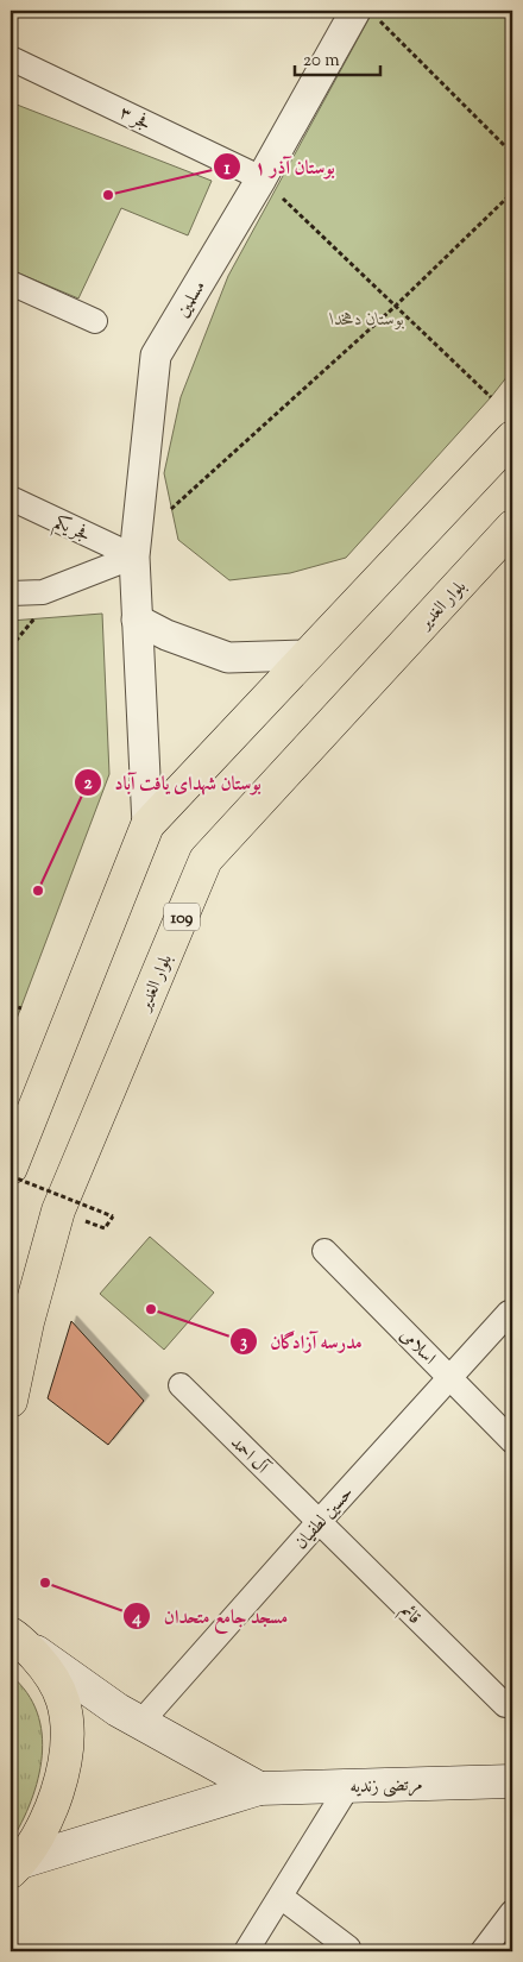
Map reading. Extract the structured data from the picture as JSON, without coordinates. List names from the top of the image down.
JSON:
{
  "streets": {
    "main road": ["بلوار الغدیر", "109", "مرتضی زندیه"],
    "street": [
      "فجر ۳",
      "مسلمین",
      "فجر یکم",
      "اسلامی",
      "آل احمد",
      "حسین لطفیان",
      "قائم"
    ]
  },
  "crossings": [
    ["فجر ۳", "مسلمین"],
    ["مسلمین", "فجر یکم"],
    ["اسلامی", "حسین لطفیان"],
    ["آل احمد", "حسین لطفیان"],
    ["آل احمد", "قائم"],
    ["حسین لطفیان", "قائم"]
  ],
  "parks": ["بوستان دهخدا"],
  "places": [
    "بوستان آذر ۱",
    "بوستان شهدای یافت آباد",
    "مدرسه آزادگان",
    "مسجد جامع متحدان"
  ],
  "scale_bar": "20 m"
}
